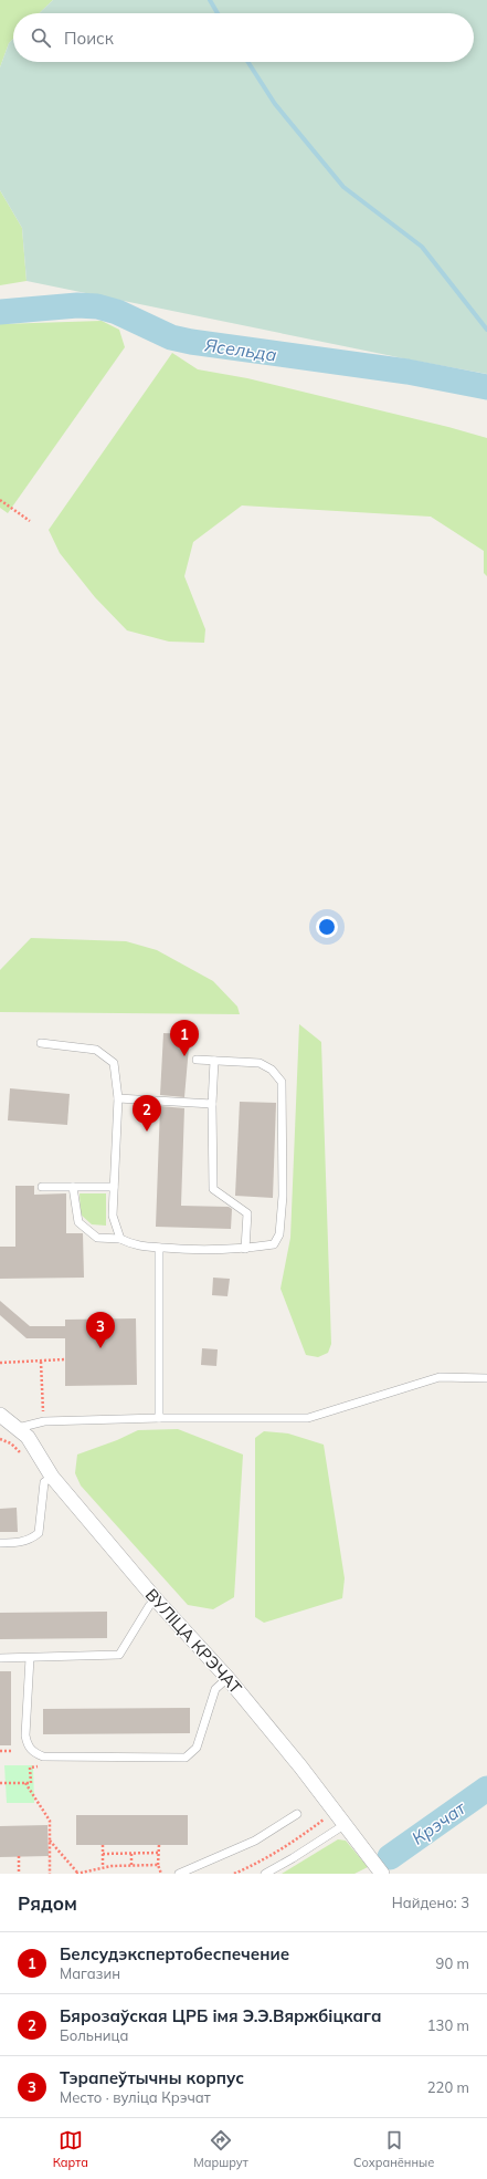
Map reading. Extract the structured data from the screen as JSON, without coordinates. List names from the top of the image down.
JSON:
{
  "streets": {
    "street": ["ВУЛІЦА КРЭЧАТ"]
  },
  "water": ["Ясельда", "Крэчат"],
  "page": {
    "search": "Поиск",
    "pins": ["1", "2", "3"],
    "heading": ["Рядом", "Найдено: 3"],
    "list": [
      {
        "mark": "1",
        "name": "Белсудэкспертобеспечение",
        "note": "Магазин",
        "value": "90 m"
      },
      {
        "mark": "2",
        "name": "Бярозаўская ЦРБ імя Э.Э.Вяржбіцкага",
        "note": "Больница",
        "value": "130 m"
      },
      {
        "mark": "3",
        "name": "Тэрапеўтычны корпус",
        "note": "Место · вуліца Крэчат",
        "value": "220 m"
      }
    ],
    "nav": ["Карта", "Маршрут", "Сохранённые"]
  }
}
